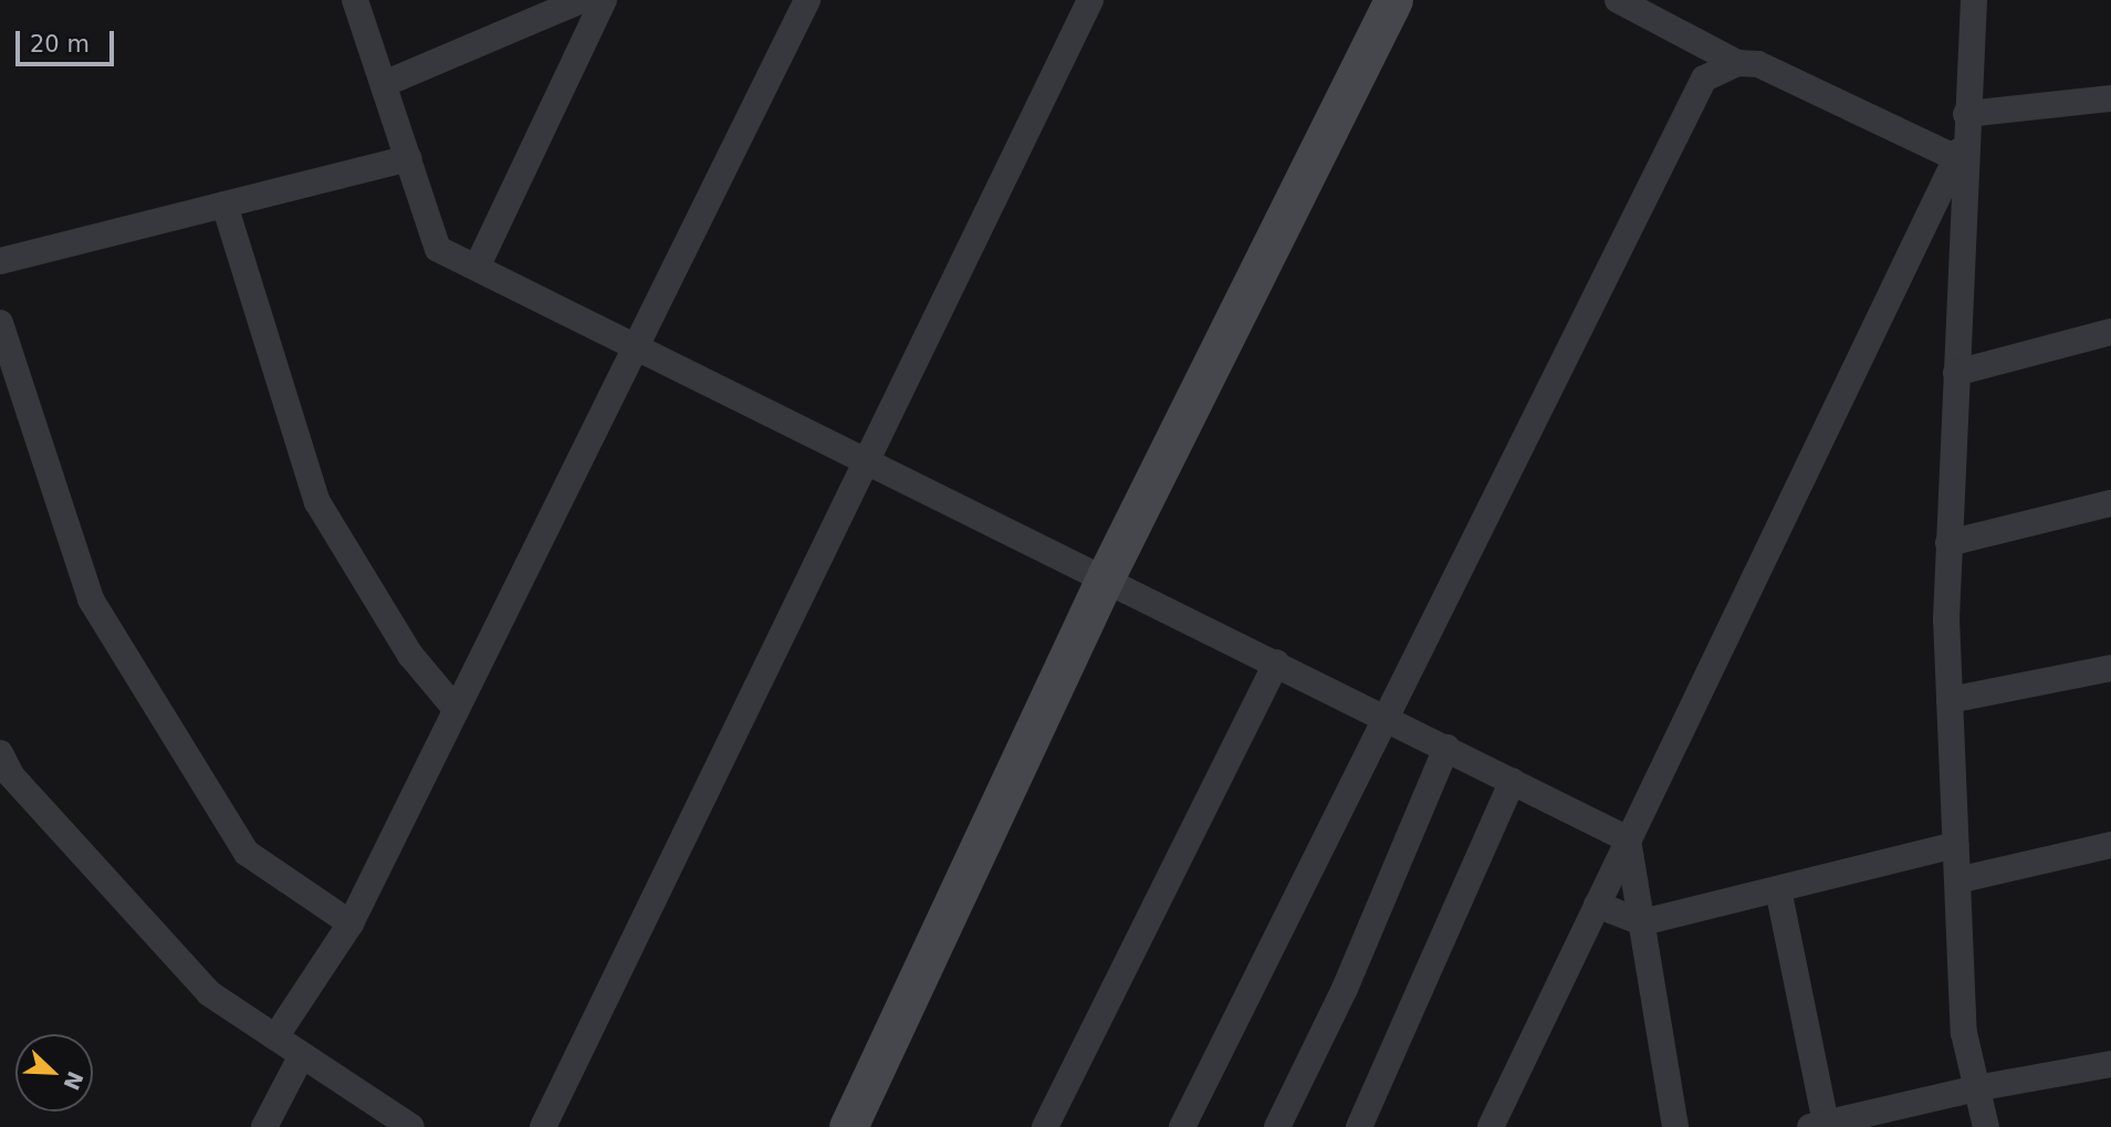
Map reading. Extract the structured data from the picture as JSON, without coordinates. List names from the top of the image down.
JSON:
{
  "scale_bar": "20 m",
  "north": "bottom right"
}
